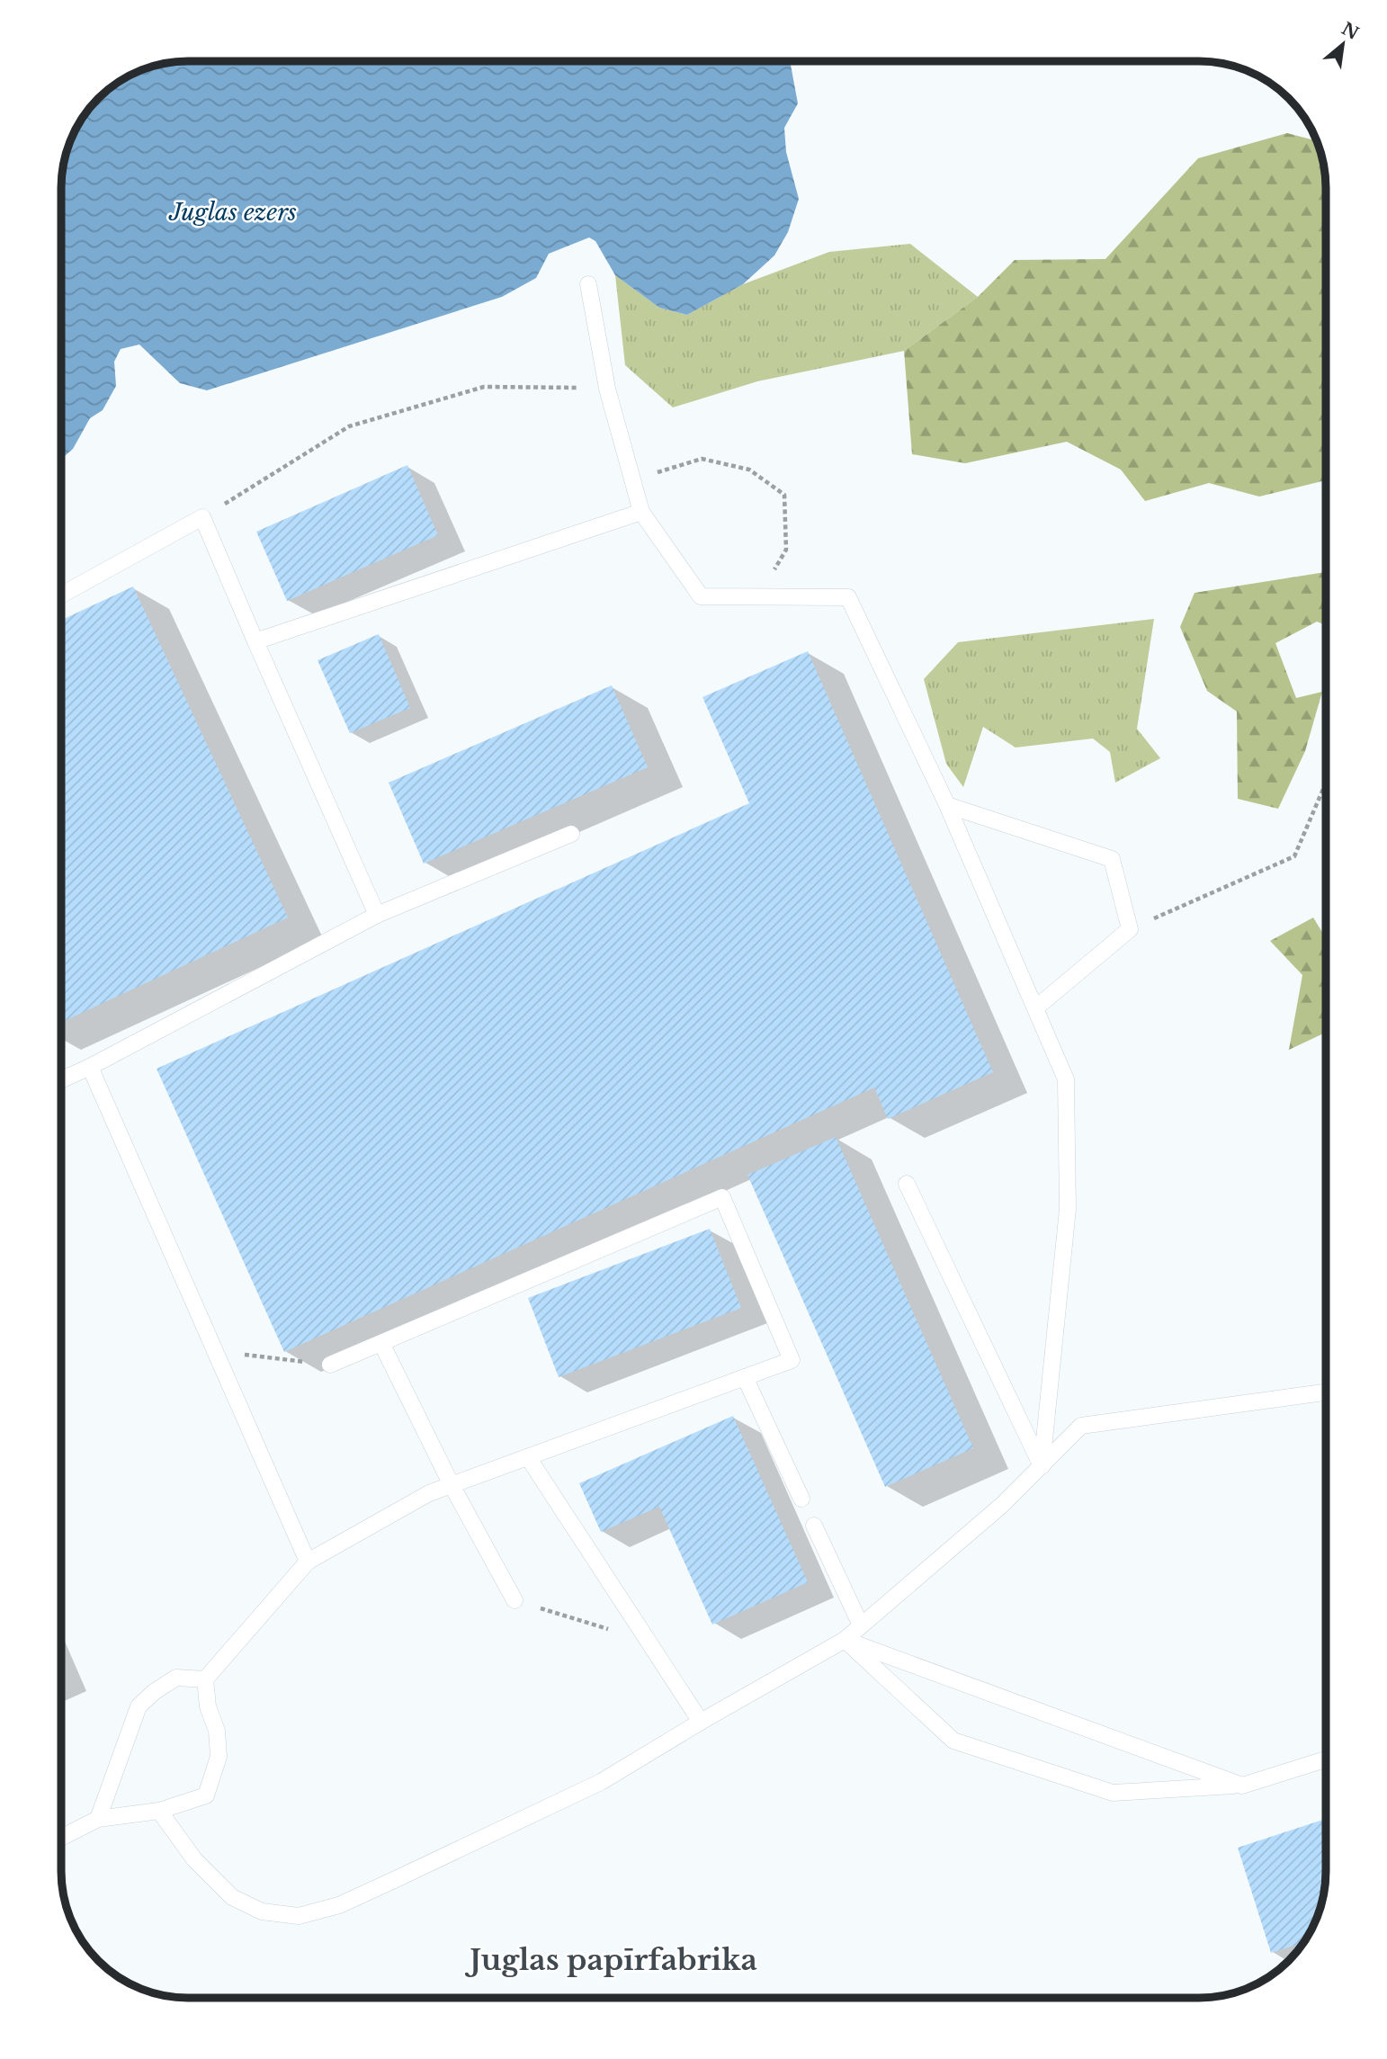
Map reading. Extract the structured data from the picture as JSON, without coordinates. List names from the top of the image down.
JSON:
{
  "districts": ["Juglas papīrfabrika"],
  "water": ["Juglas ezers"],
  "north": "top right"
}
